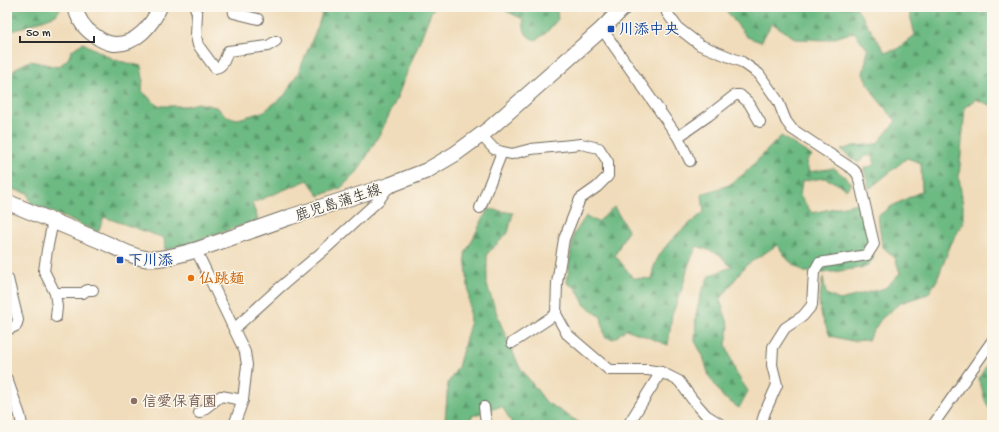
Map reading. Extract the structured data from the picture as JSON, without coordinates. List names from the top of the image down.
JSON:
{
  "streets": {
    "main road": ["鹿児島蒲生線"]
  },
  "places": {
    "transit": ["川添中央", "下川添"],
    "other": ["仏跳麺", "信愛保育園"]
  },
  "scale_bar": "50 m"
}
